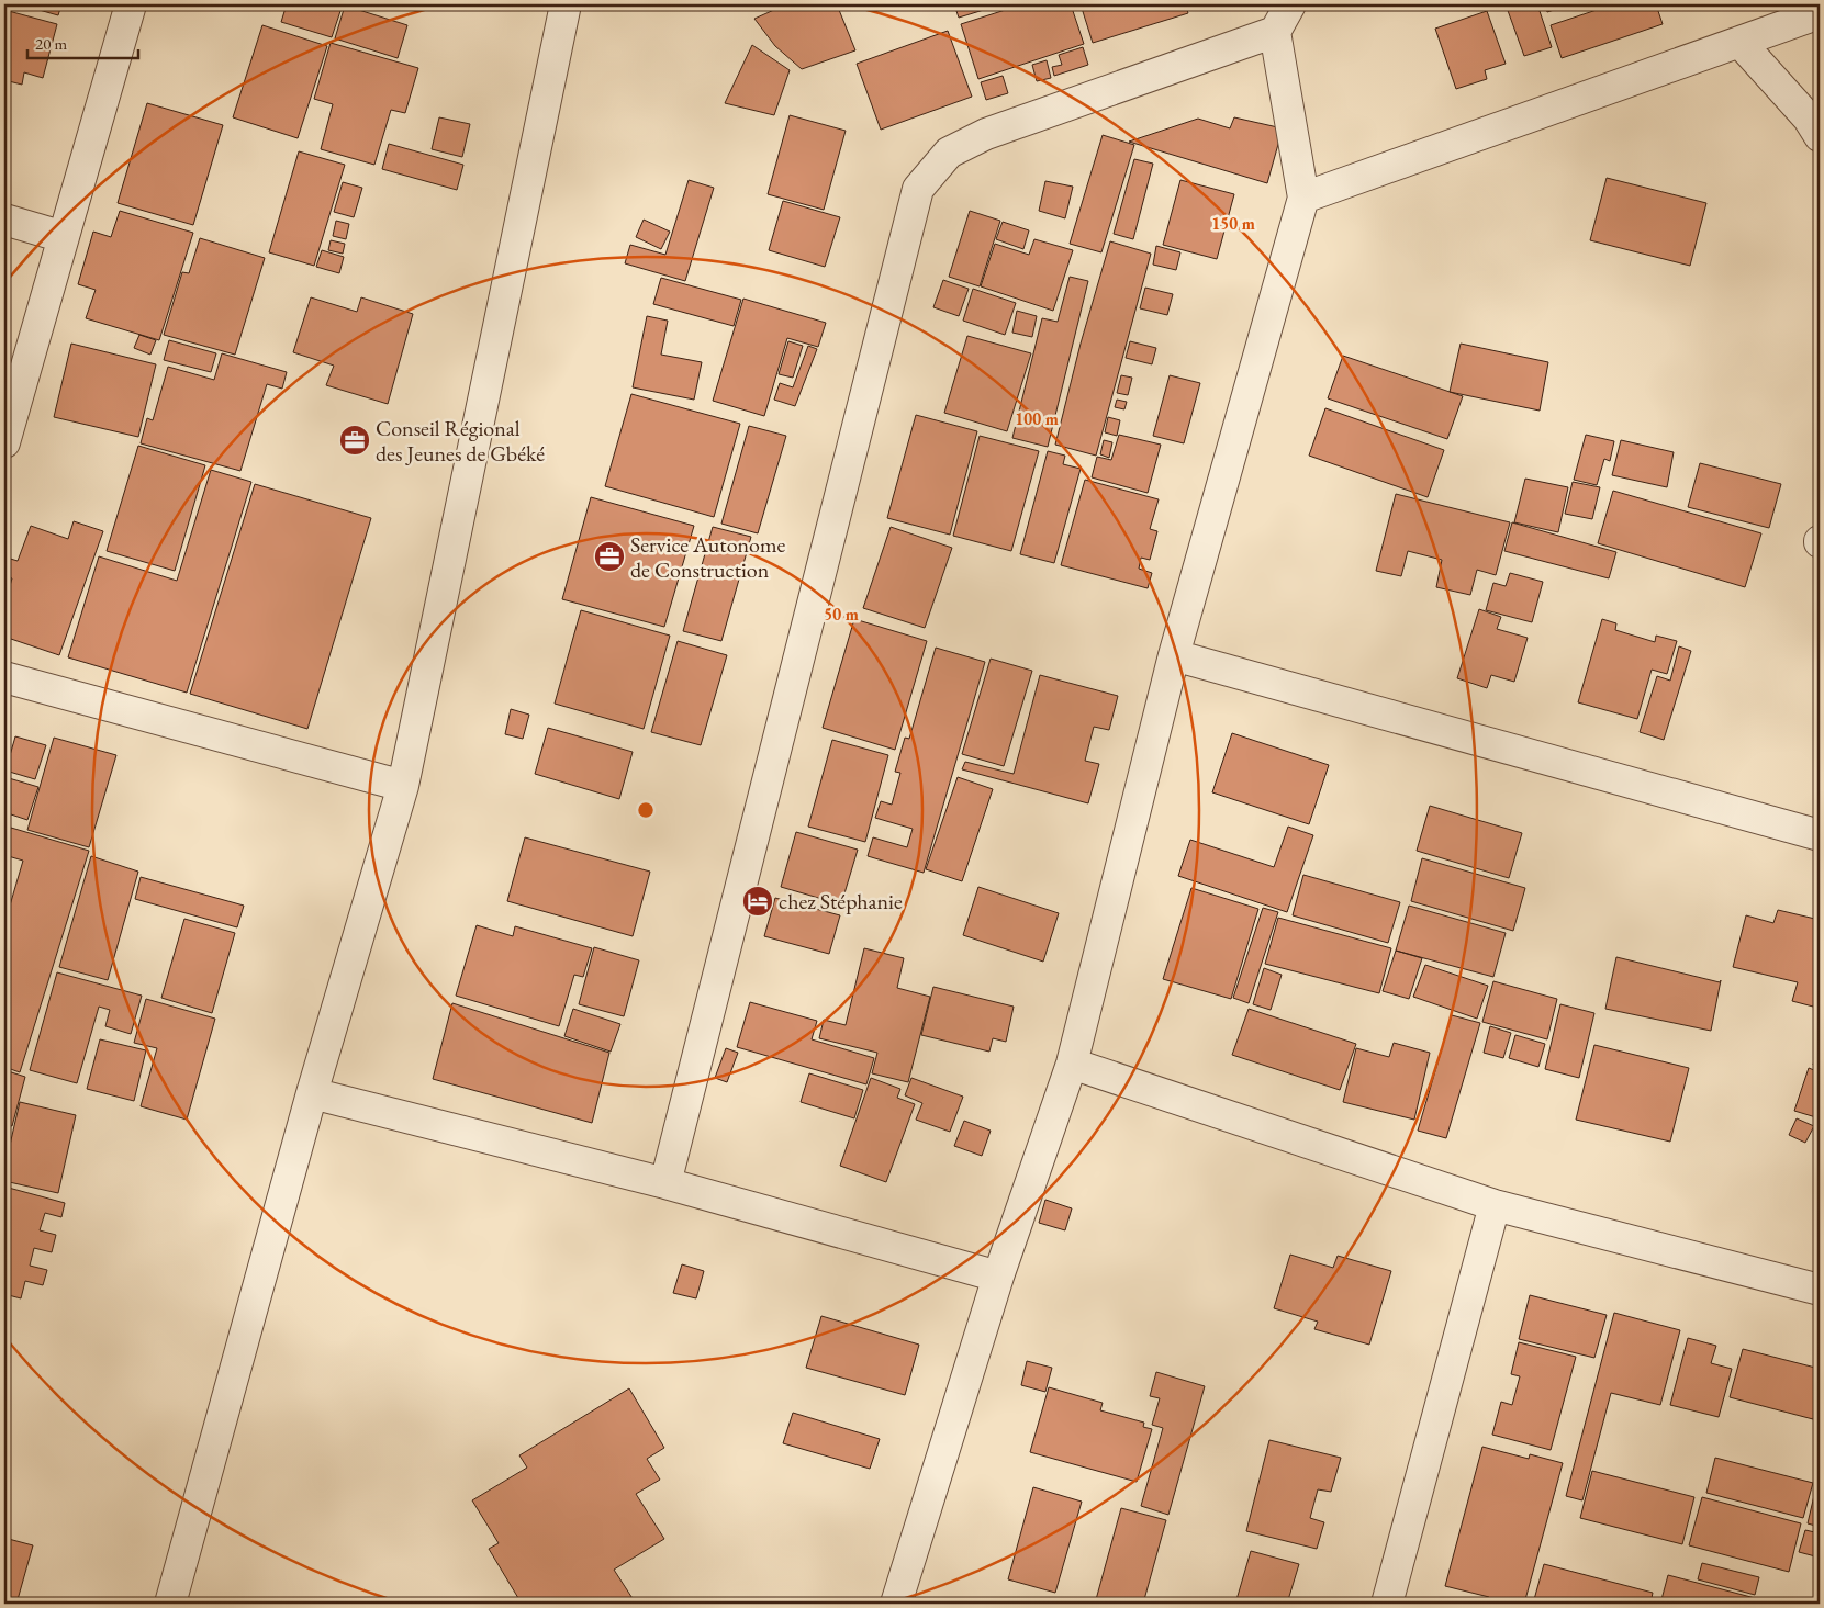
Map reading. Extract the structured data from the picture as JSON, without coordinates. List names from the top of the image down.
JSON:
{
  "places": {
    "office": ["Conseil Régional des Jeunes de Gbéké", "Service Autonome de Construction"],
    "hotel": ["chez Stéphanie"]
  },
  "scale_bar": "20 m",
  "rings": ["150 m", "100 m", "50 m"]
}
